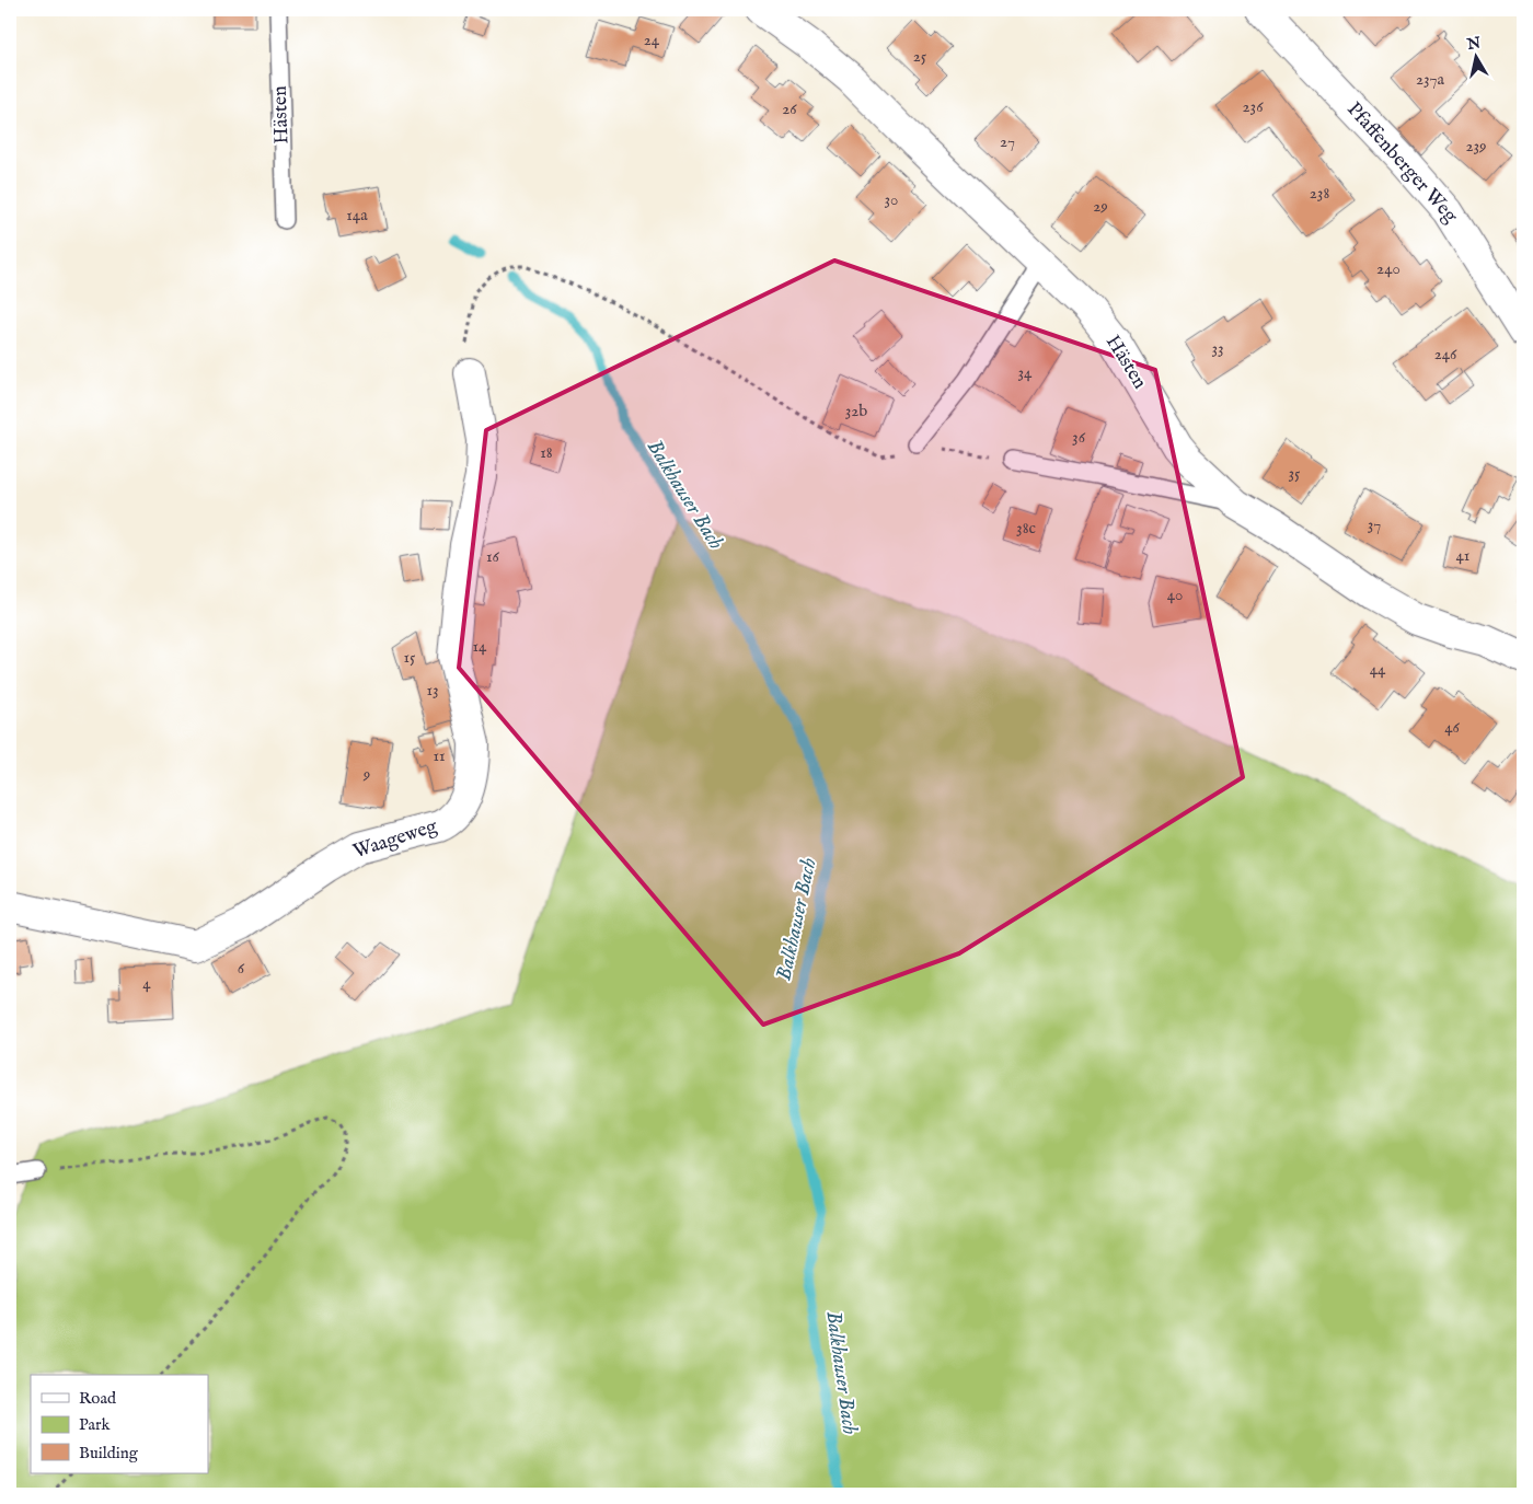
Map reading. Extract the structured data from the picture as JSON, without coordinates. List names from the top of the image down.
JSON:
{
  "streets": {
    "street": ["Hästen", "Pfaffenberger Weg", "Waageweg"]
  },
  "water": ["Balkhauser Bach"],
  "house_numbers": [
    "24",
    "25",
    "237a",
    "236",
    "26",
    "27",
    "239",
    "238",
    "30",
    "29",
    "14a",
    "240",
    "33",
    "246",
    "34",
    "32b",
    "36",
    "18",
    "35",
    "37",
    "38c",
    "41",
    "16",
    "40",
    "14",
    "15",
    "44",
    "13",
    "46",
    "11",
    "9",
    "6",
    "4"
  ],
  "legend": ["Road", "Park", "Building"],
  "north": "top"
}
